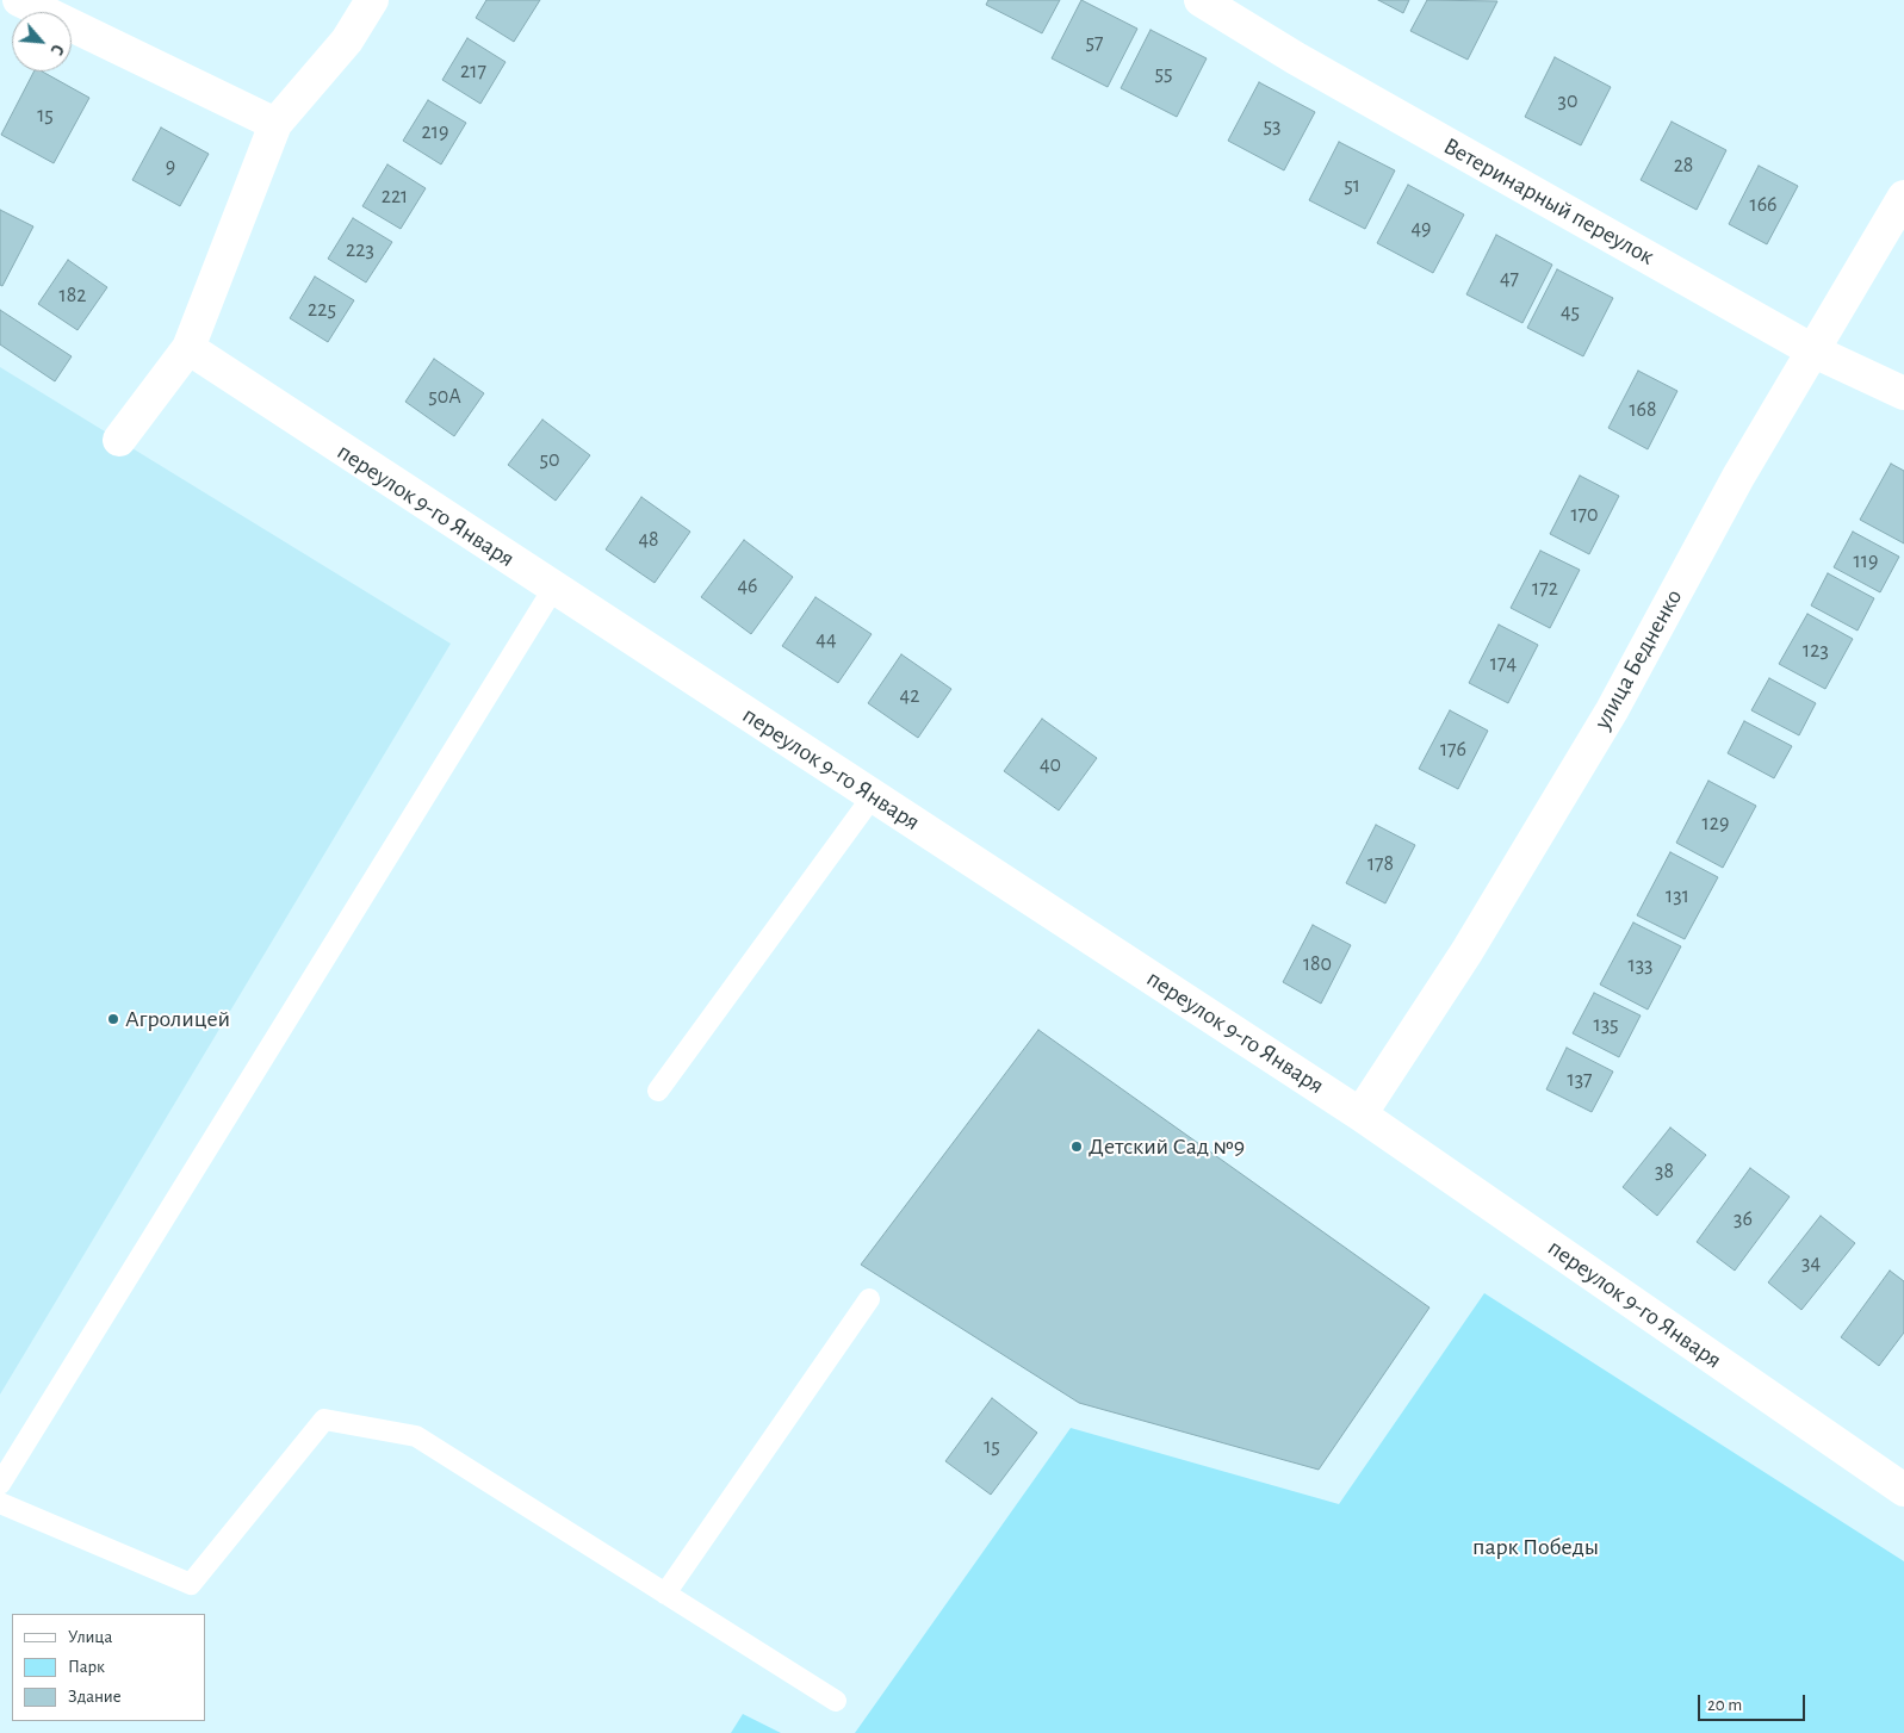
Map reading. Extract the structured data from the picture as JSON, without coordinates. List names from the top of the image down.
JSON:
{
  "streets": {
    "street": ["Ветеринарный переулок", "переулок 9-го Января", "улица Бедненко"]
  },
  "crossings": [
    ["Ветеринарный переулок", "улица Бедненко"],
    ["переулок 9-го Января", "улица Бедненко"]
  ],
  "parks": ["парк Победы"],
  "places": ["Агролицей", "Детский Сад №9"],
  "house_numbers": [
    "57",
    "217",
    "55",
    "30",
    "15",
    "53",
    "219",
    "28",
    "9",
    "51",
    "221",
    "166",
    "49",
    "223",
    "47",
    "182",
    "225",
    "45",
    "50А",
    "168",
    "50",
    "170",
    "48",
    "119",
    "46",
    "172",
    "44",
    "123",
    "174",
    "42",
    "176",
    "40",
    "129",
    "178",
    "131",
    "180",
    "133",
    "135",
    "137",
    "38",
    "36",
    "34",
    "15"
  ],
  "legend": ["Улица", "Парк", "Здание"],
  "scale_bar": "20 m",
  "north": "bottom right"
}
